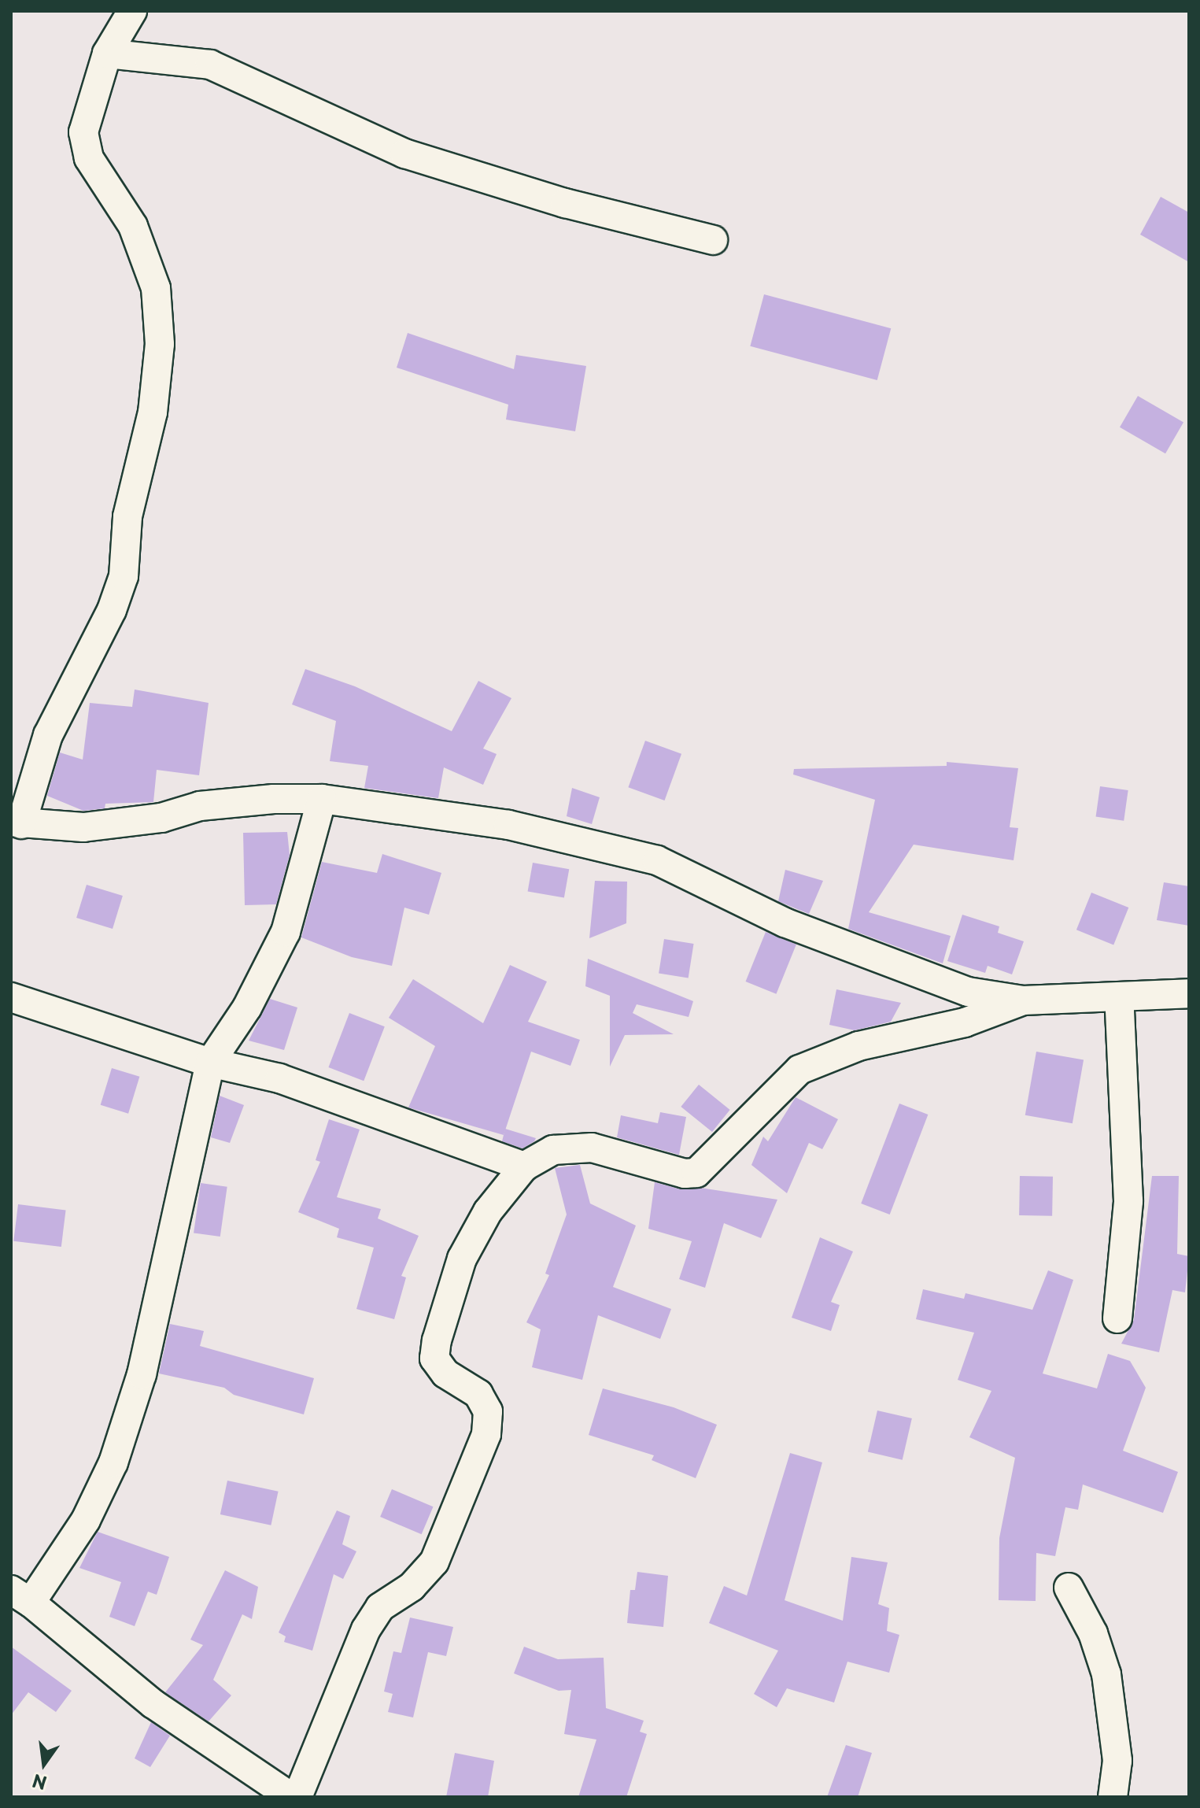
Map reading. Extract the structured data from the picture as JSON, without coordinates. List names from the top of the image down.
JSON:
{
  "north": "bottom"
}
